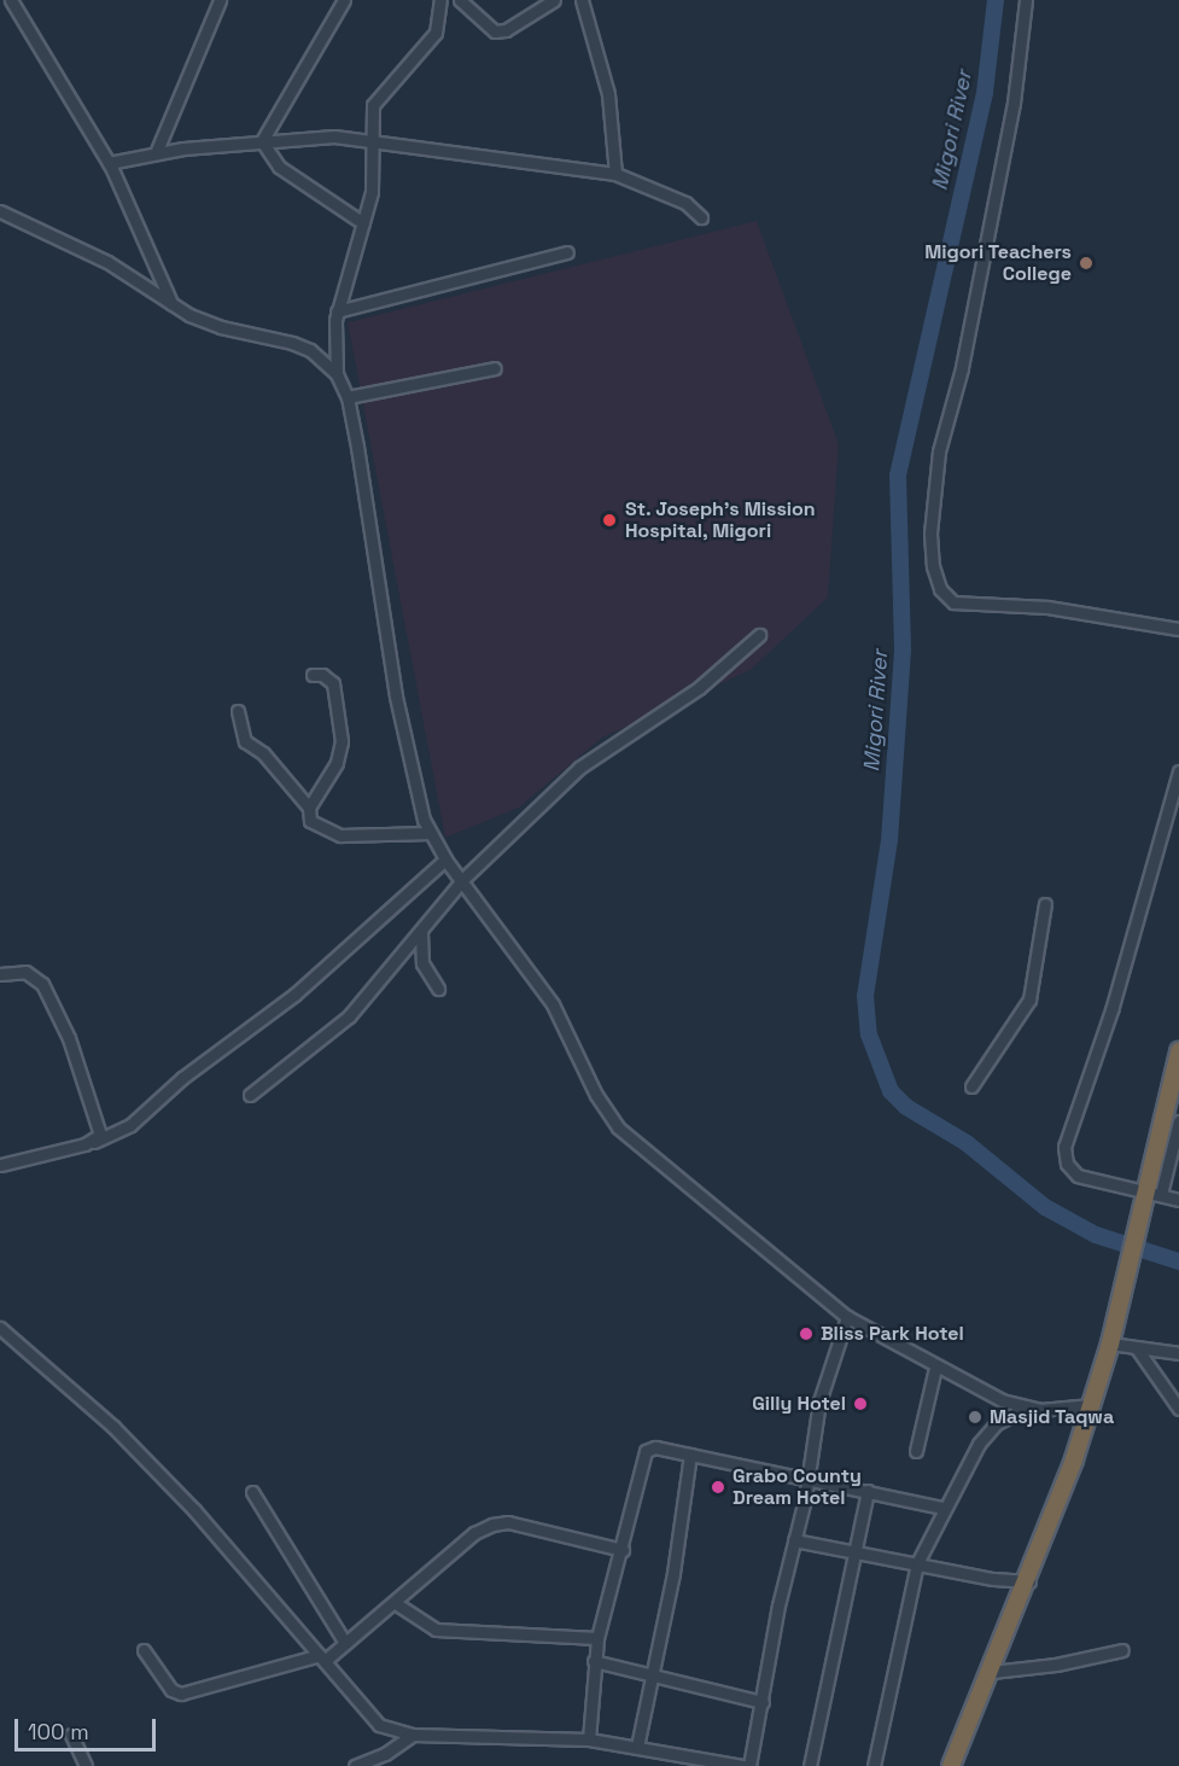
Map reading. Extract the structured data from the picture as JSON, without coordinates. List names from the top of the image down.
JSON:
{
  "water": ["Migori River"],
  "places": [
    "Migori Teachers College",
    "St. Joseph's Mission Hospital, Migori",
    "Bliss Park Hotel",
    "Gilly Hotel",
    "Masjid Taqwa",
    "Grabo County Dream Hotel"
  ],
  "scale_bar": "100 m"
}
